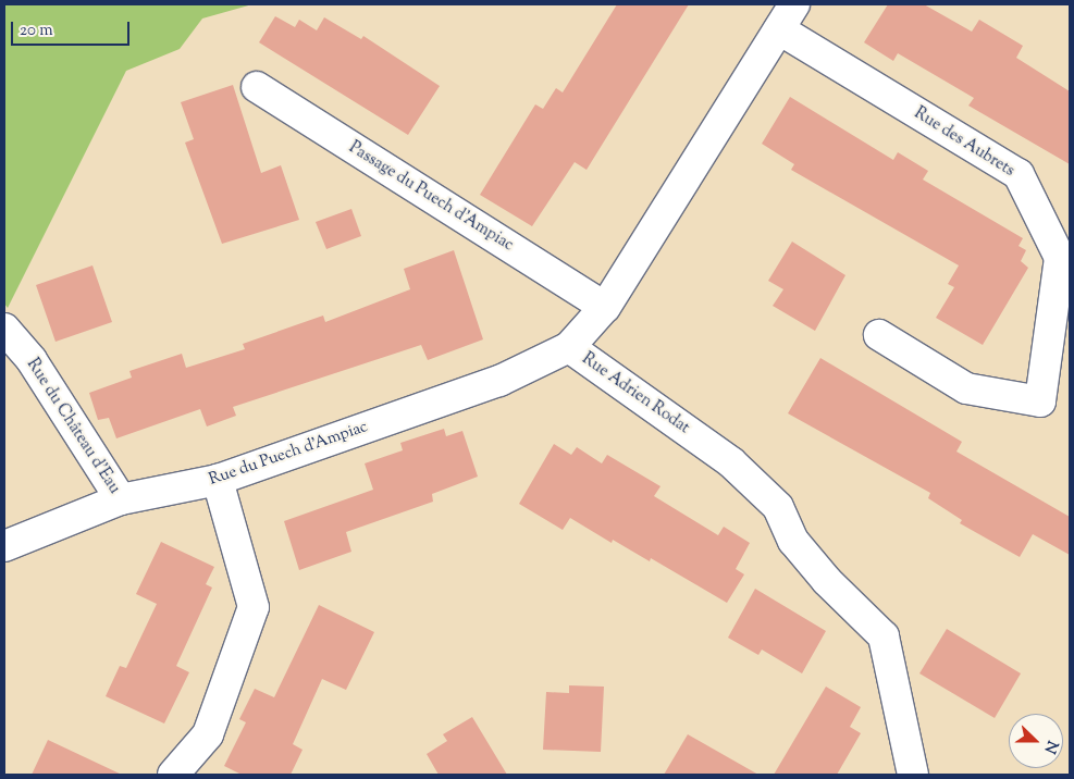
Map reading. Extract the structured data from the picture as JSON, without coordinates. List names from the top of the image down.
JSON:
{
  "streets": {
    "street": [
      "Rue des Aubrets",
      "Passage du Puech d'Ampiac",
      "Rue Adrien Rodat",
      "Rue du Château d'Eau",
      "Rue du Puech d'Ampiac"
    ]
  },
  "crossings": [
    ["Rue des Aubrets", "Rue Adrien Rodat"],
    ["Passage du Puech d'Ampiac", "Rue Adrien Rodat"],
    ["Rue Adrien Rodat", "Rue du Puech d'Ampiac"],
    ["Rue du Château d'Eau", "Rue du Puech d'Ampiac"]
  ],
  "scale_bar": "20 m",
  "north": "right"
}
